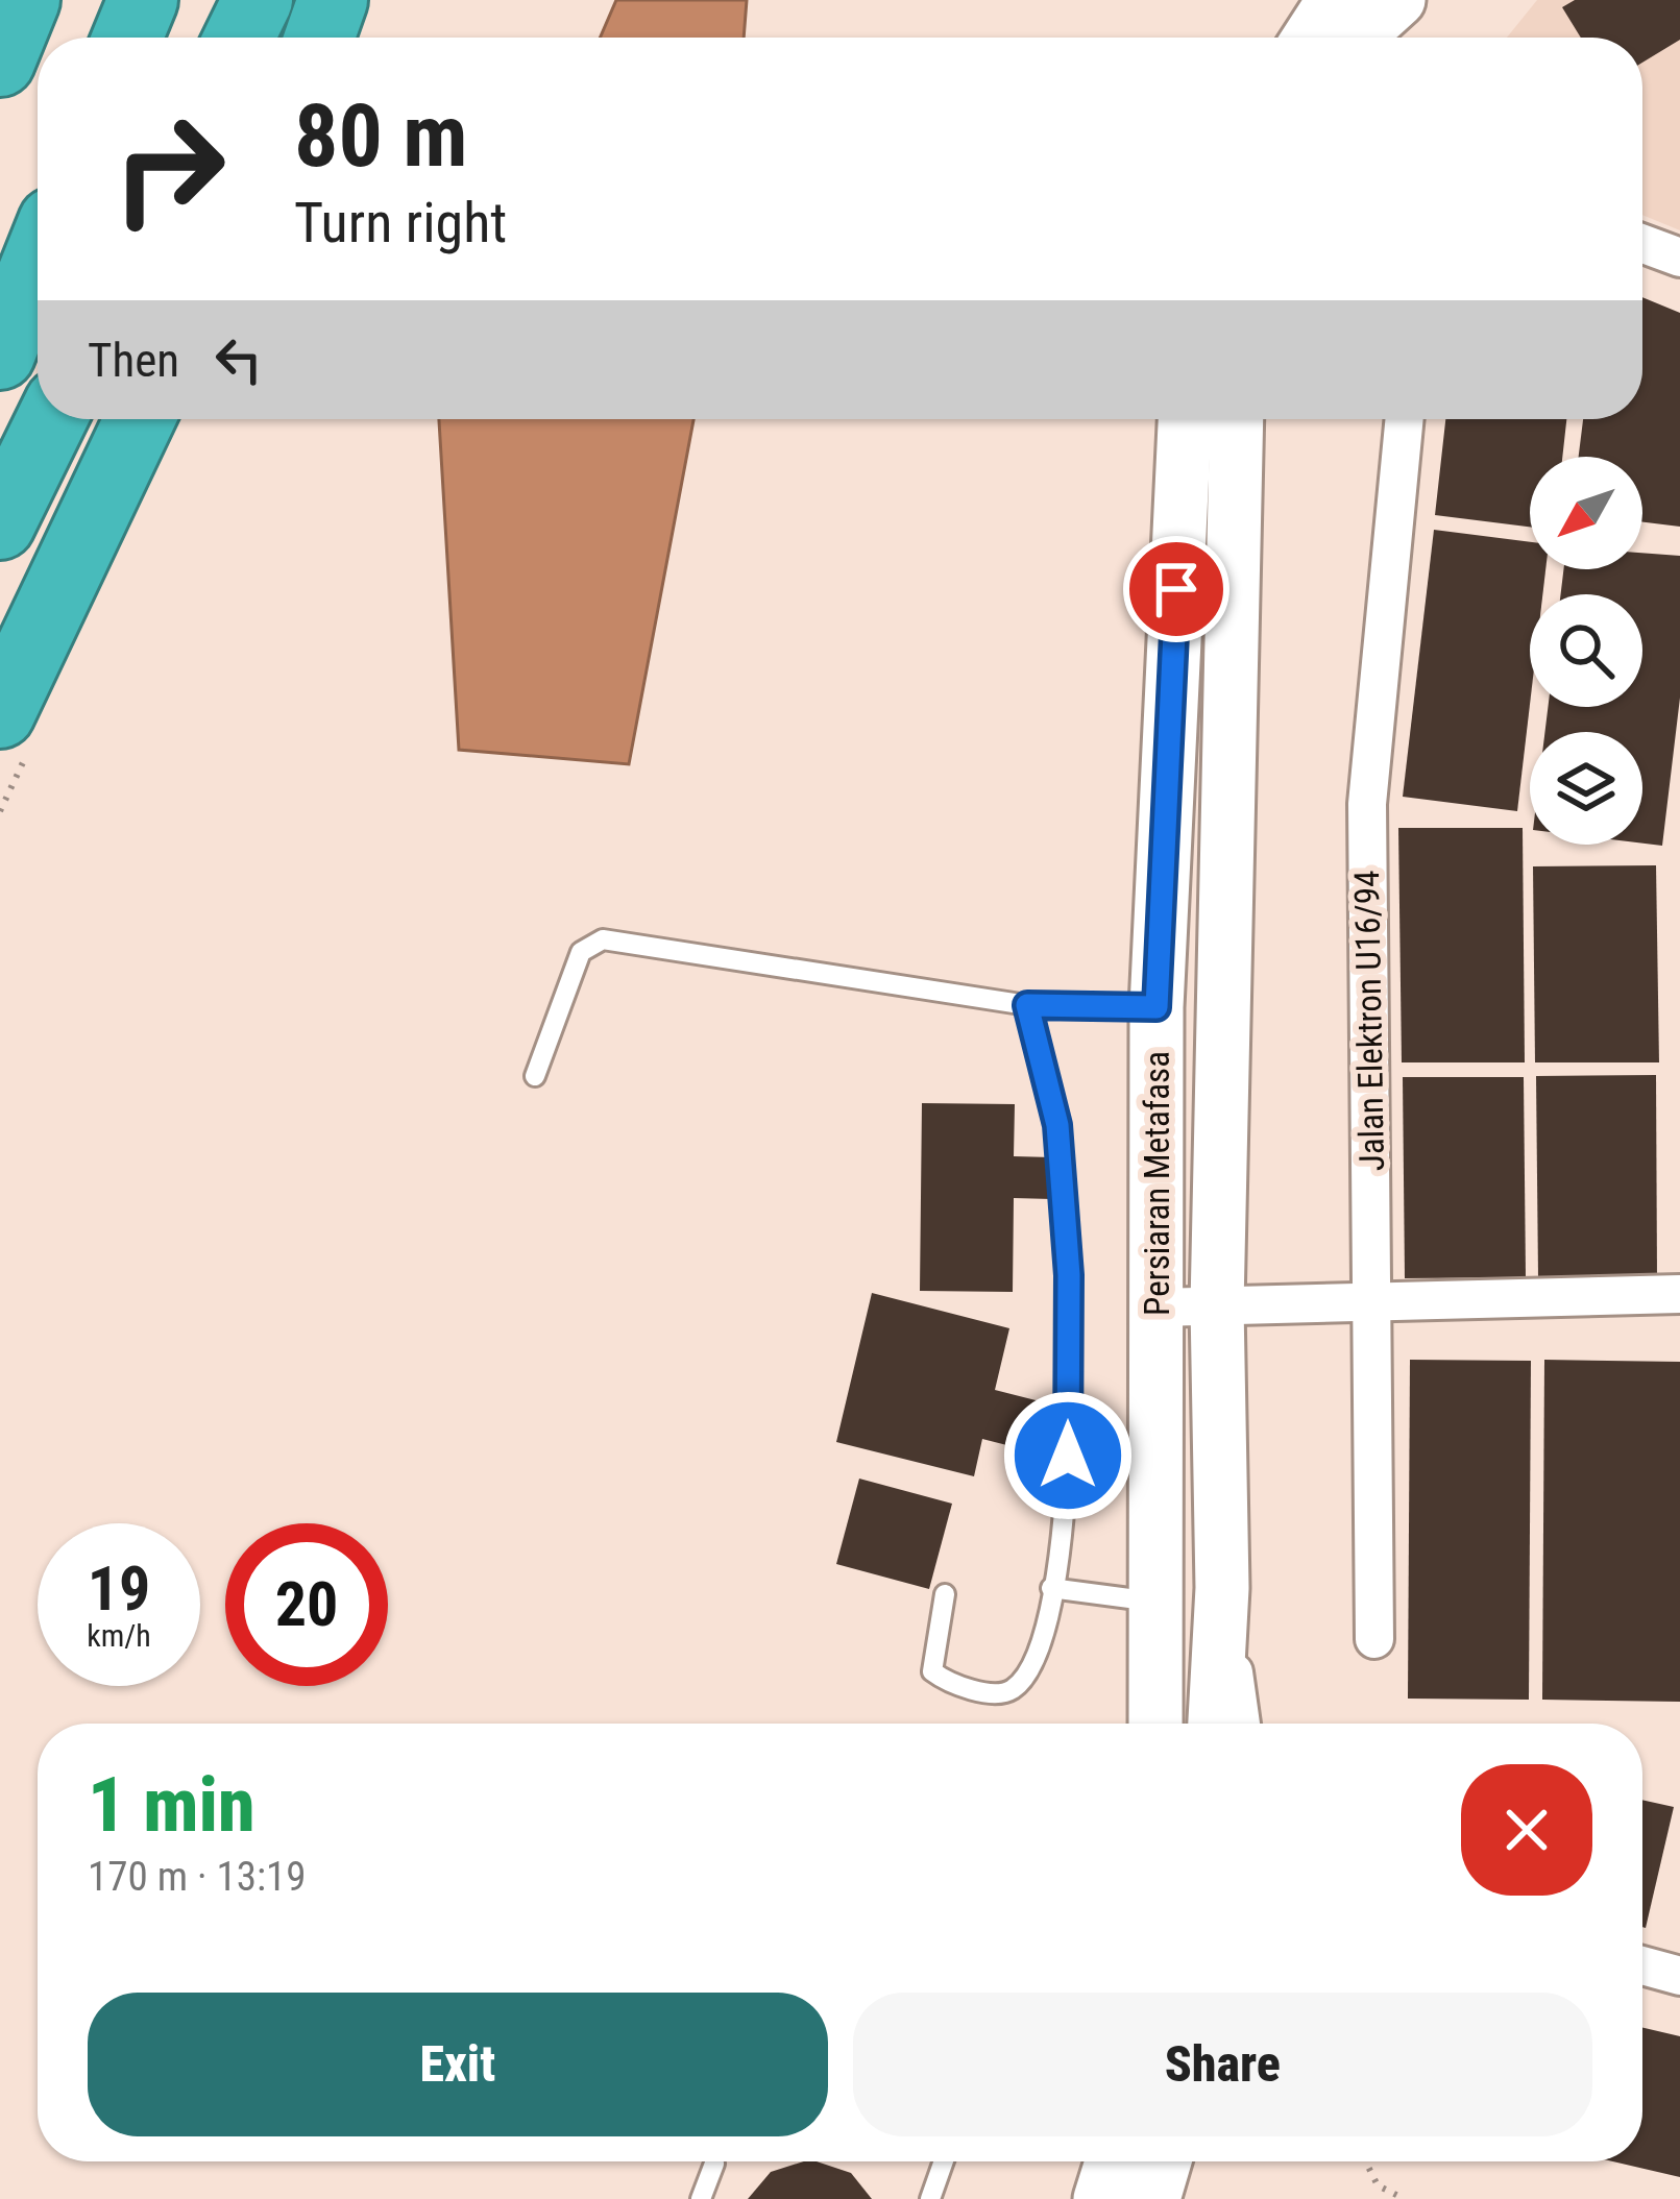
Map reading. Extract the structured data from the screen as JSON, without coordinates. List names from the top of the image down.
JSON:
{
  "streets": {
    "street": ["Jalan Elektron U16/94", "Persiaran Metafasa"]
  },
  "north": "bottom left",
  "page": {
    "turn": ["80 m", "Turn right"],
    "then": "Then",
    "speed": "19 km/h",
    "limit": "20",
    "heading": ["1 min", "170 m · 13:19"],
    "buttons": ["Exit", "Share"]
  }
}
